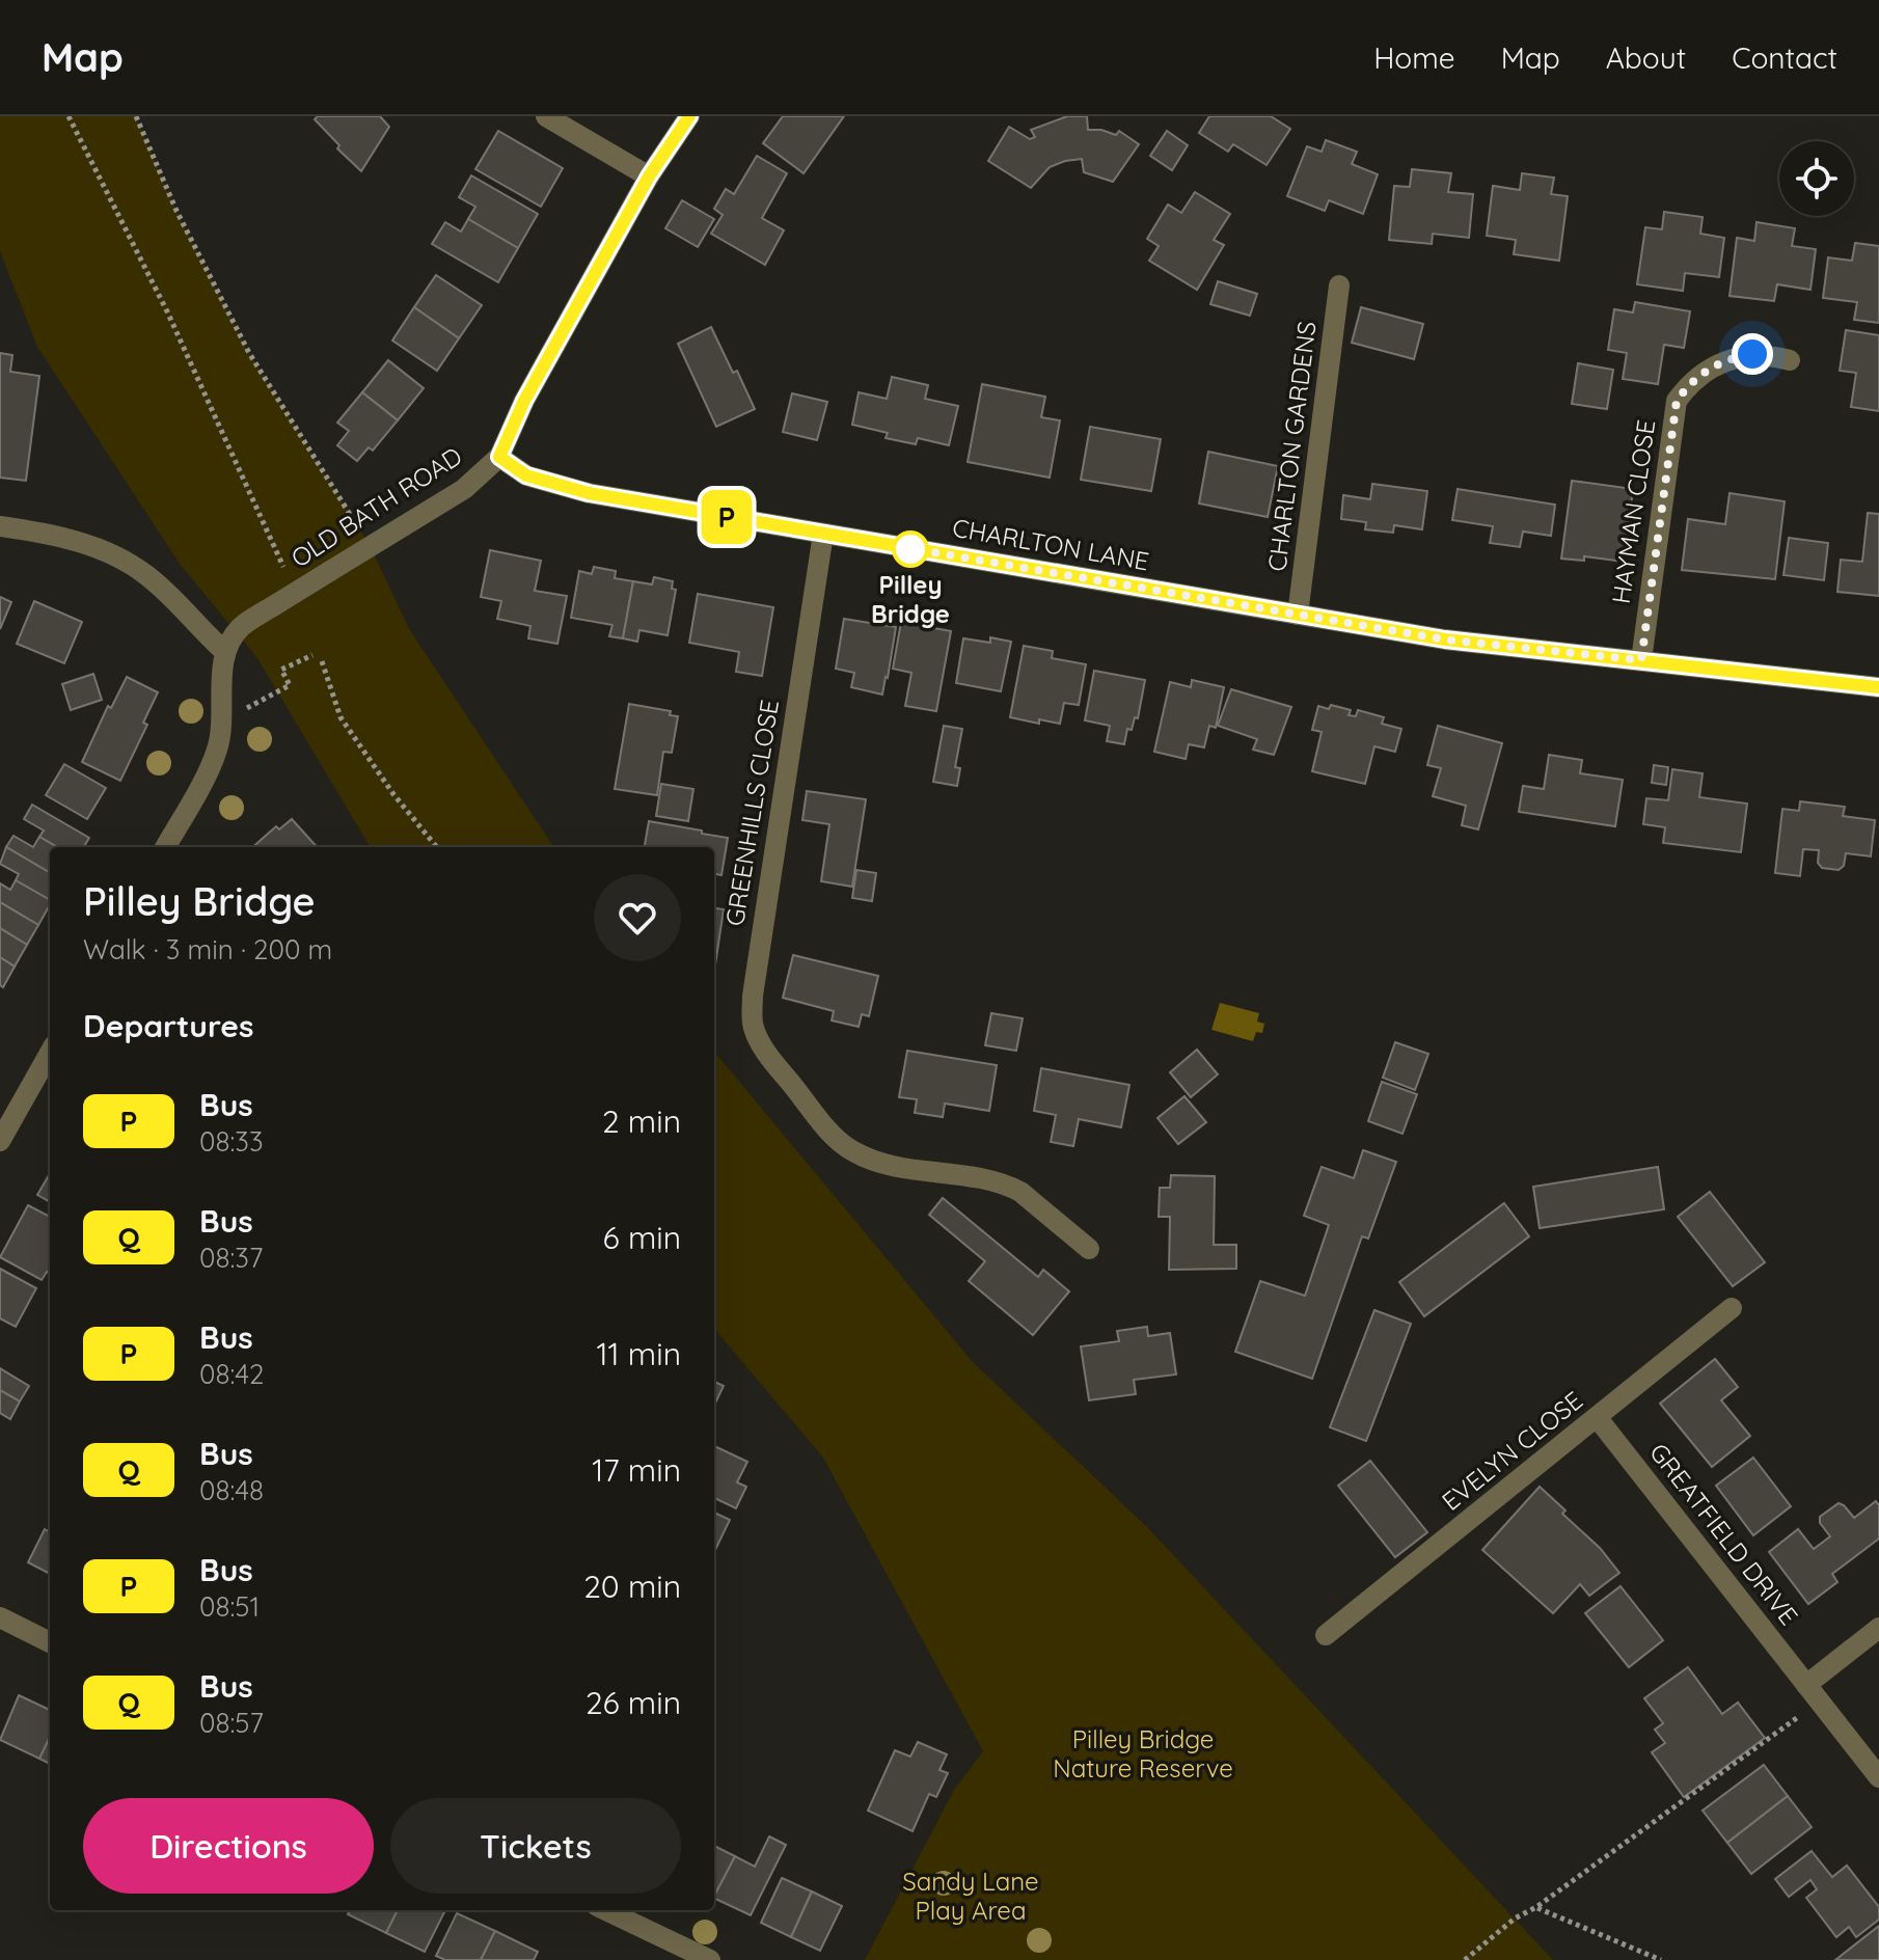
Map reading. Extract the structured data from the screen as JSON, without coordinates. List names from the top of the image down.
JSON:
{
  "streets": {
    "street": [
      "CHARLTON GARDENS",
      "OLD BATH ROAD",
      "HAYMAN CLOSE",
      "CHARLTON LANE",
      "GREENHILLS CLOSE",
      "EVELYN CLOSE",
      "GREATFIELD DRIVE"
    ]
  },
  "crossings": [
    ["CHARLTON GARDENS", "CHARLTON LANE"],
    ["OLD BATH ROAD", "CHARLTON LANE"],
    ["HAYMAN CLOSE", "CHARLTON LANE"],
    ["CHARLTON LANE", "GREENHILLS CLOSE"],
    ["EVELYN CLOSE", "GREATFIELD DRIVE"]
  ],
  "parks": ["Pilley Bridge Nature Reserve", "Sandy Lane Play Area"],
  "places": ["Pilley Bridge"],
  "lines": ["bus line P"],
  "page": {
    "header": "Map",
    "nav": [
      "Home",
      "Map",
      "About",
      "Contact"
    ],
    "on_map": "P",
    "heading": [
      ["Pilley Bridge", "Walk · 3 min · 200 m"],
      "Departures"
    ],
    "list": [
      {
        "mark": "P",
        "name": "Bus",
        "note": "08:33",
        "value": "2 min"
      },
      {
        "mark": "Q",
        "name": "Bus",
        "note": "08:37",
        "value": "6 min"
      },
      {
        "mark": "P",
        "name": "Bus",
        "note": "08:42",
        "value": "11 min"
      },
      {
        "mark": "Q",
        "name": "Bus",
        "note": "08:48",
        "value": "17 min"
      },
      {
        "mark": "P",
        "name": "Bus",
        "note": "08:51",
        "value": "20 min"
      },
      {
        "mark": "Q",
        "name": "Bus",
        "note": "08:57",
        "value": "26 min"
      }
    ],
    "buttons": ["Directions", "Tickets"]
  }
}
